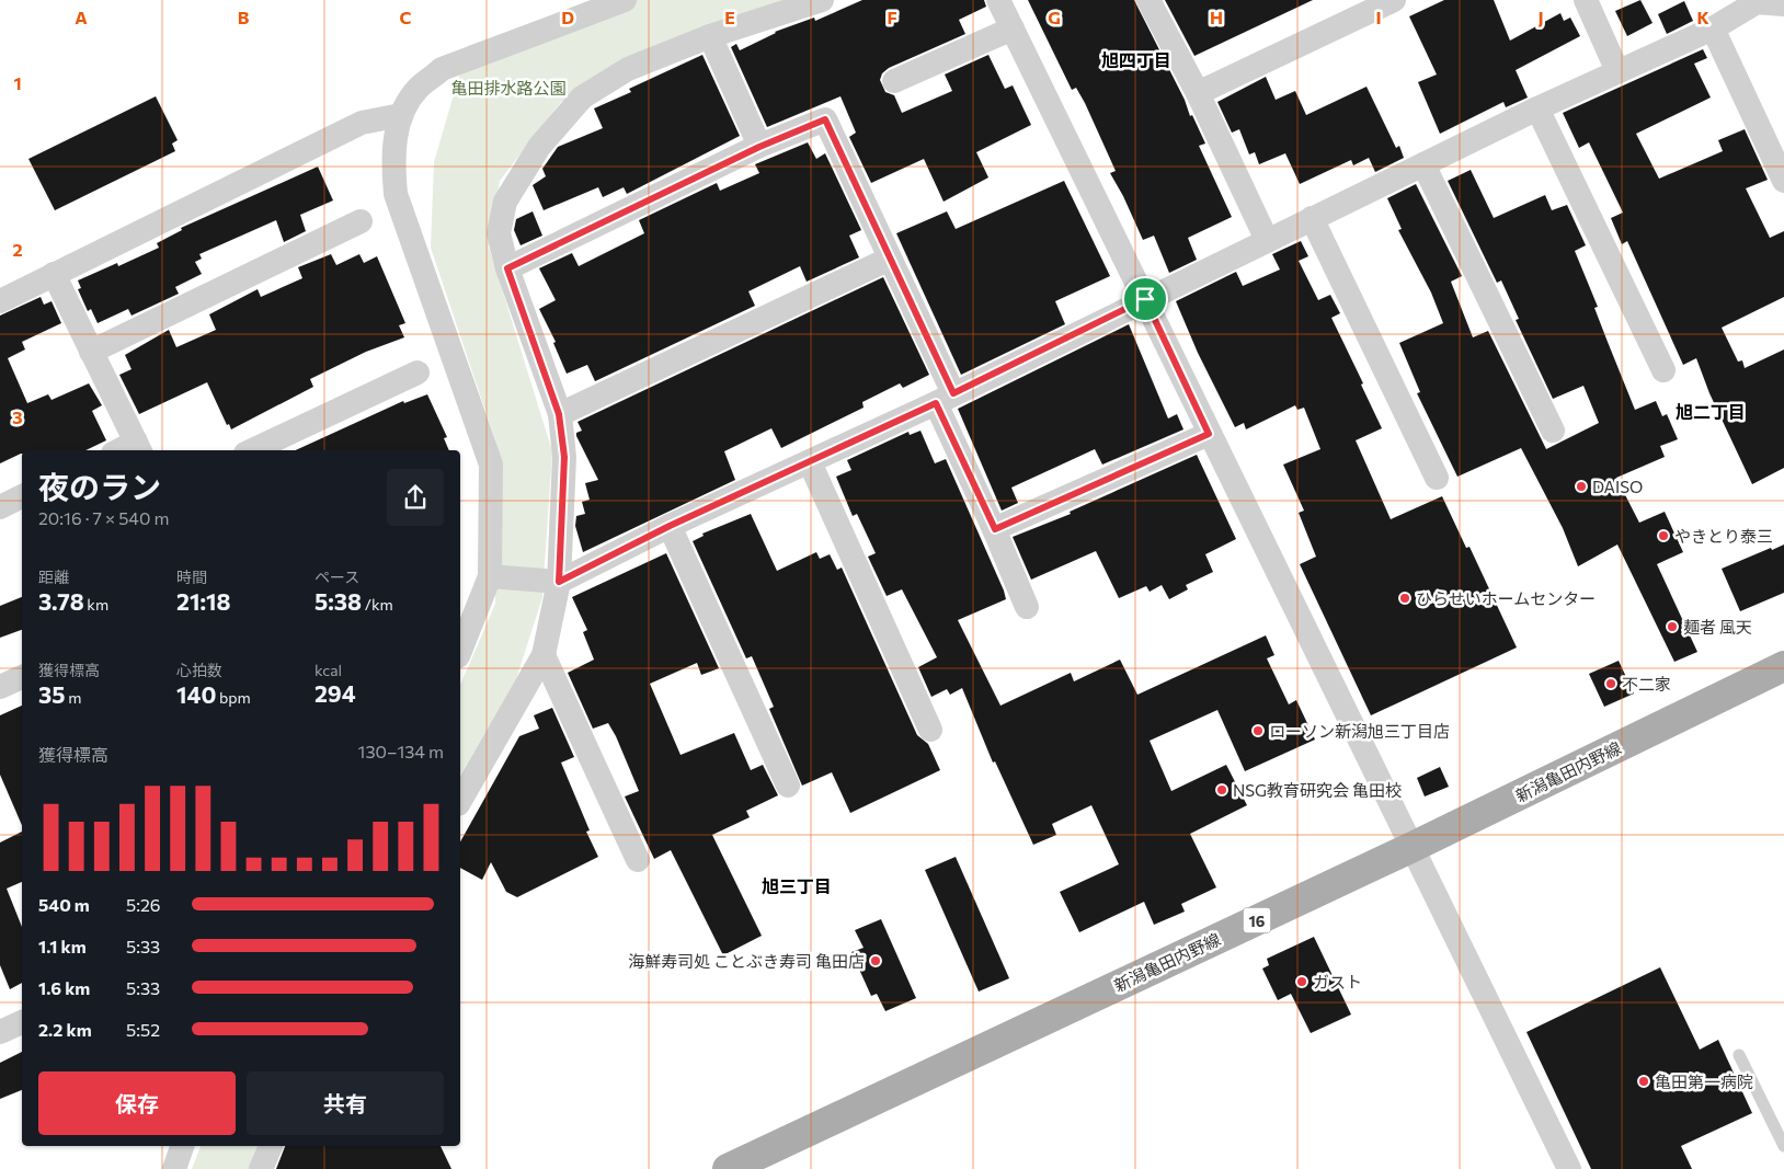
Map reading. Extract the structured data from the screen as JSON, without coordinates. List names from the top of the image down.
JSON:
{
  "streets": {
    "main road": ["新潟亀田内野線", "16"]
  },
  "districts": ["旭四丁目", "旭二丁目", "旭三丁目"],
  "parks": ["亀田排水路公園"],
  "places": [
    "DAISO",
    "やきとり泰三",
    "ひらせいホームセンター",
    "麺者 風天",
    "不二家",
    "ローソン新潟旭三丁目店",
    "NSG教育研究会 亀田校",
    "海鮮寿司処 ことぶき寿司 亀田店",
    "ガスト",
    "亀田第一病院"
  ],
  "page": {
    "heading": ["夜のラン", "20:16 · 7 × 540 m"],
    "stats": [
      ["距離", "3.78 km"],
      ["時間", "21:18"],
      ["ペース", "5:38 /km"],
      ["獲得標高", "35 m"],
      ["心拍数", "140 bpm"],
      ["kcal", "294"]
    ],
    "chart": ["獲得標高", "130–134 m"],
    "list": [
      {
        "name": "540 m",
        "note": "5:26"
      },
      {
        "name": "1.1 km",
        "note": "5:33"
      },
      {
        "name": "1.6 km",
        "note": "5:33"
      },
      {
        "name": "2.2 km",
        "note": "5:52"
      }
    ],
    "buttons": ["保存", "共有"]
  },
  "grid": {
    "columns": [
      "A",
      "B",
      "C",
      "D",
      "E",
      "F",
      "G",
      "H",
      "I",
      "J",
      "K"
    ],
    "rows": ["1", "2", "3"]
  }
}
